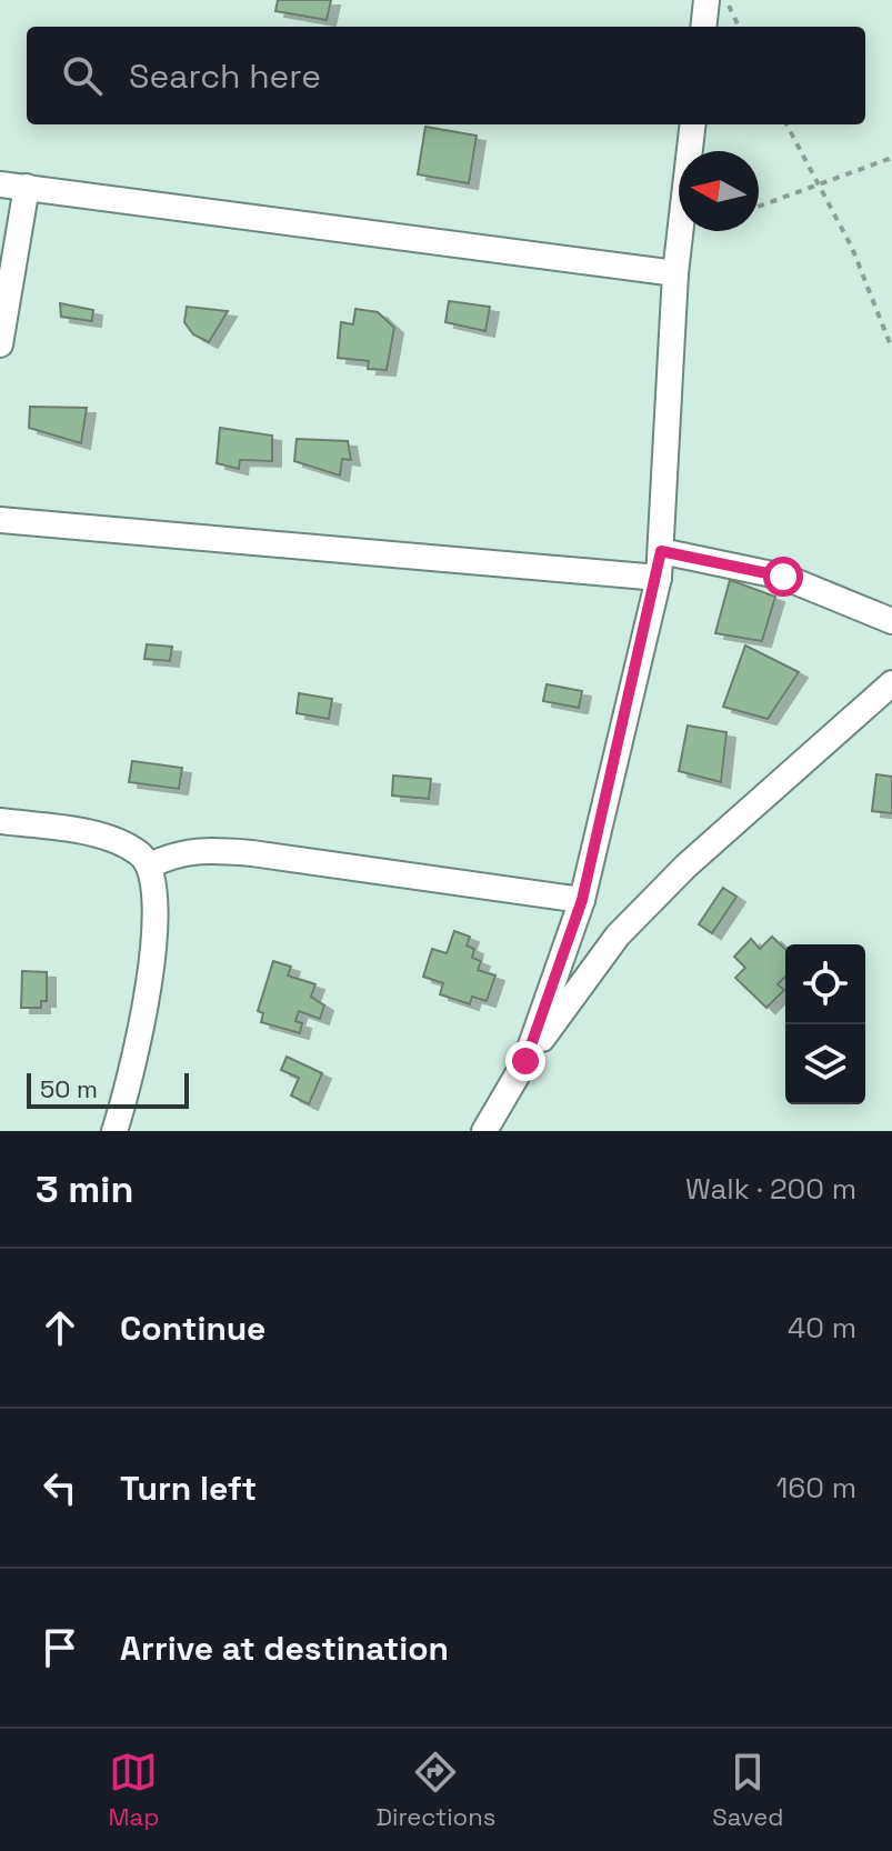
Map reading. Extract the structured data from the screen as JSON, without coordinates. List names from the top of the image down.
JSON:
{
  "scale_bar": "50 m",
  "north": "left",
  "page": {
    "search": "Search here",
    "scale": "50 m",
    "heading": ["3 min", "Walk · 200 m"],
    "list": [
      ["Continue", "40 m"],
      ["Turn left", "160 m"],
      "Arrive at destination"
    ],
    "nav": ["Map", "Directions", "Saved"]
  }
}
